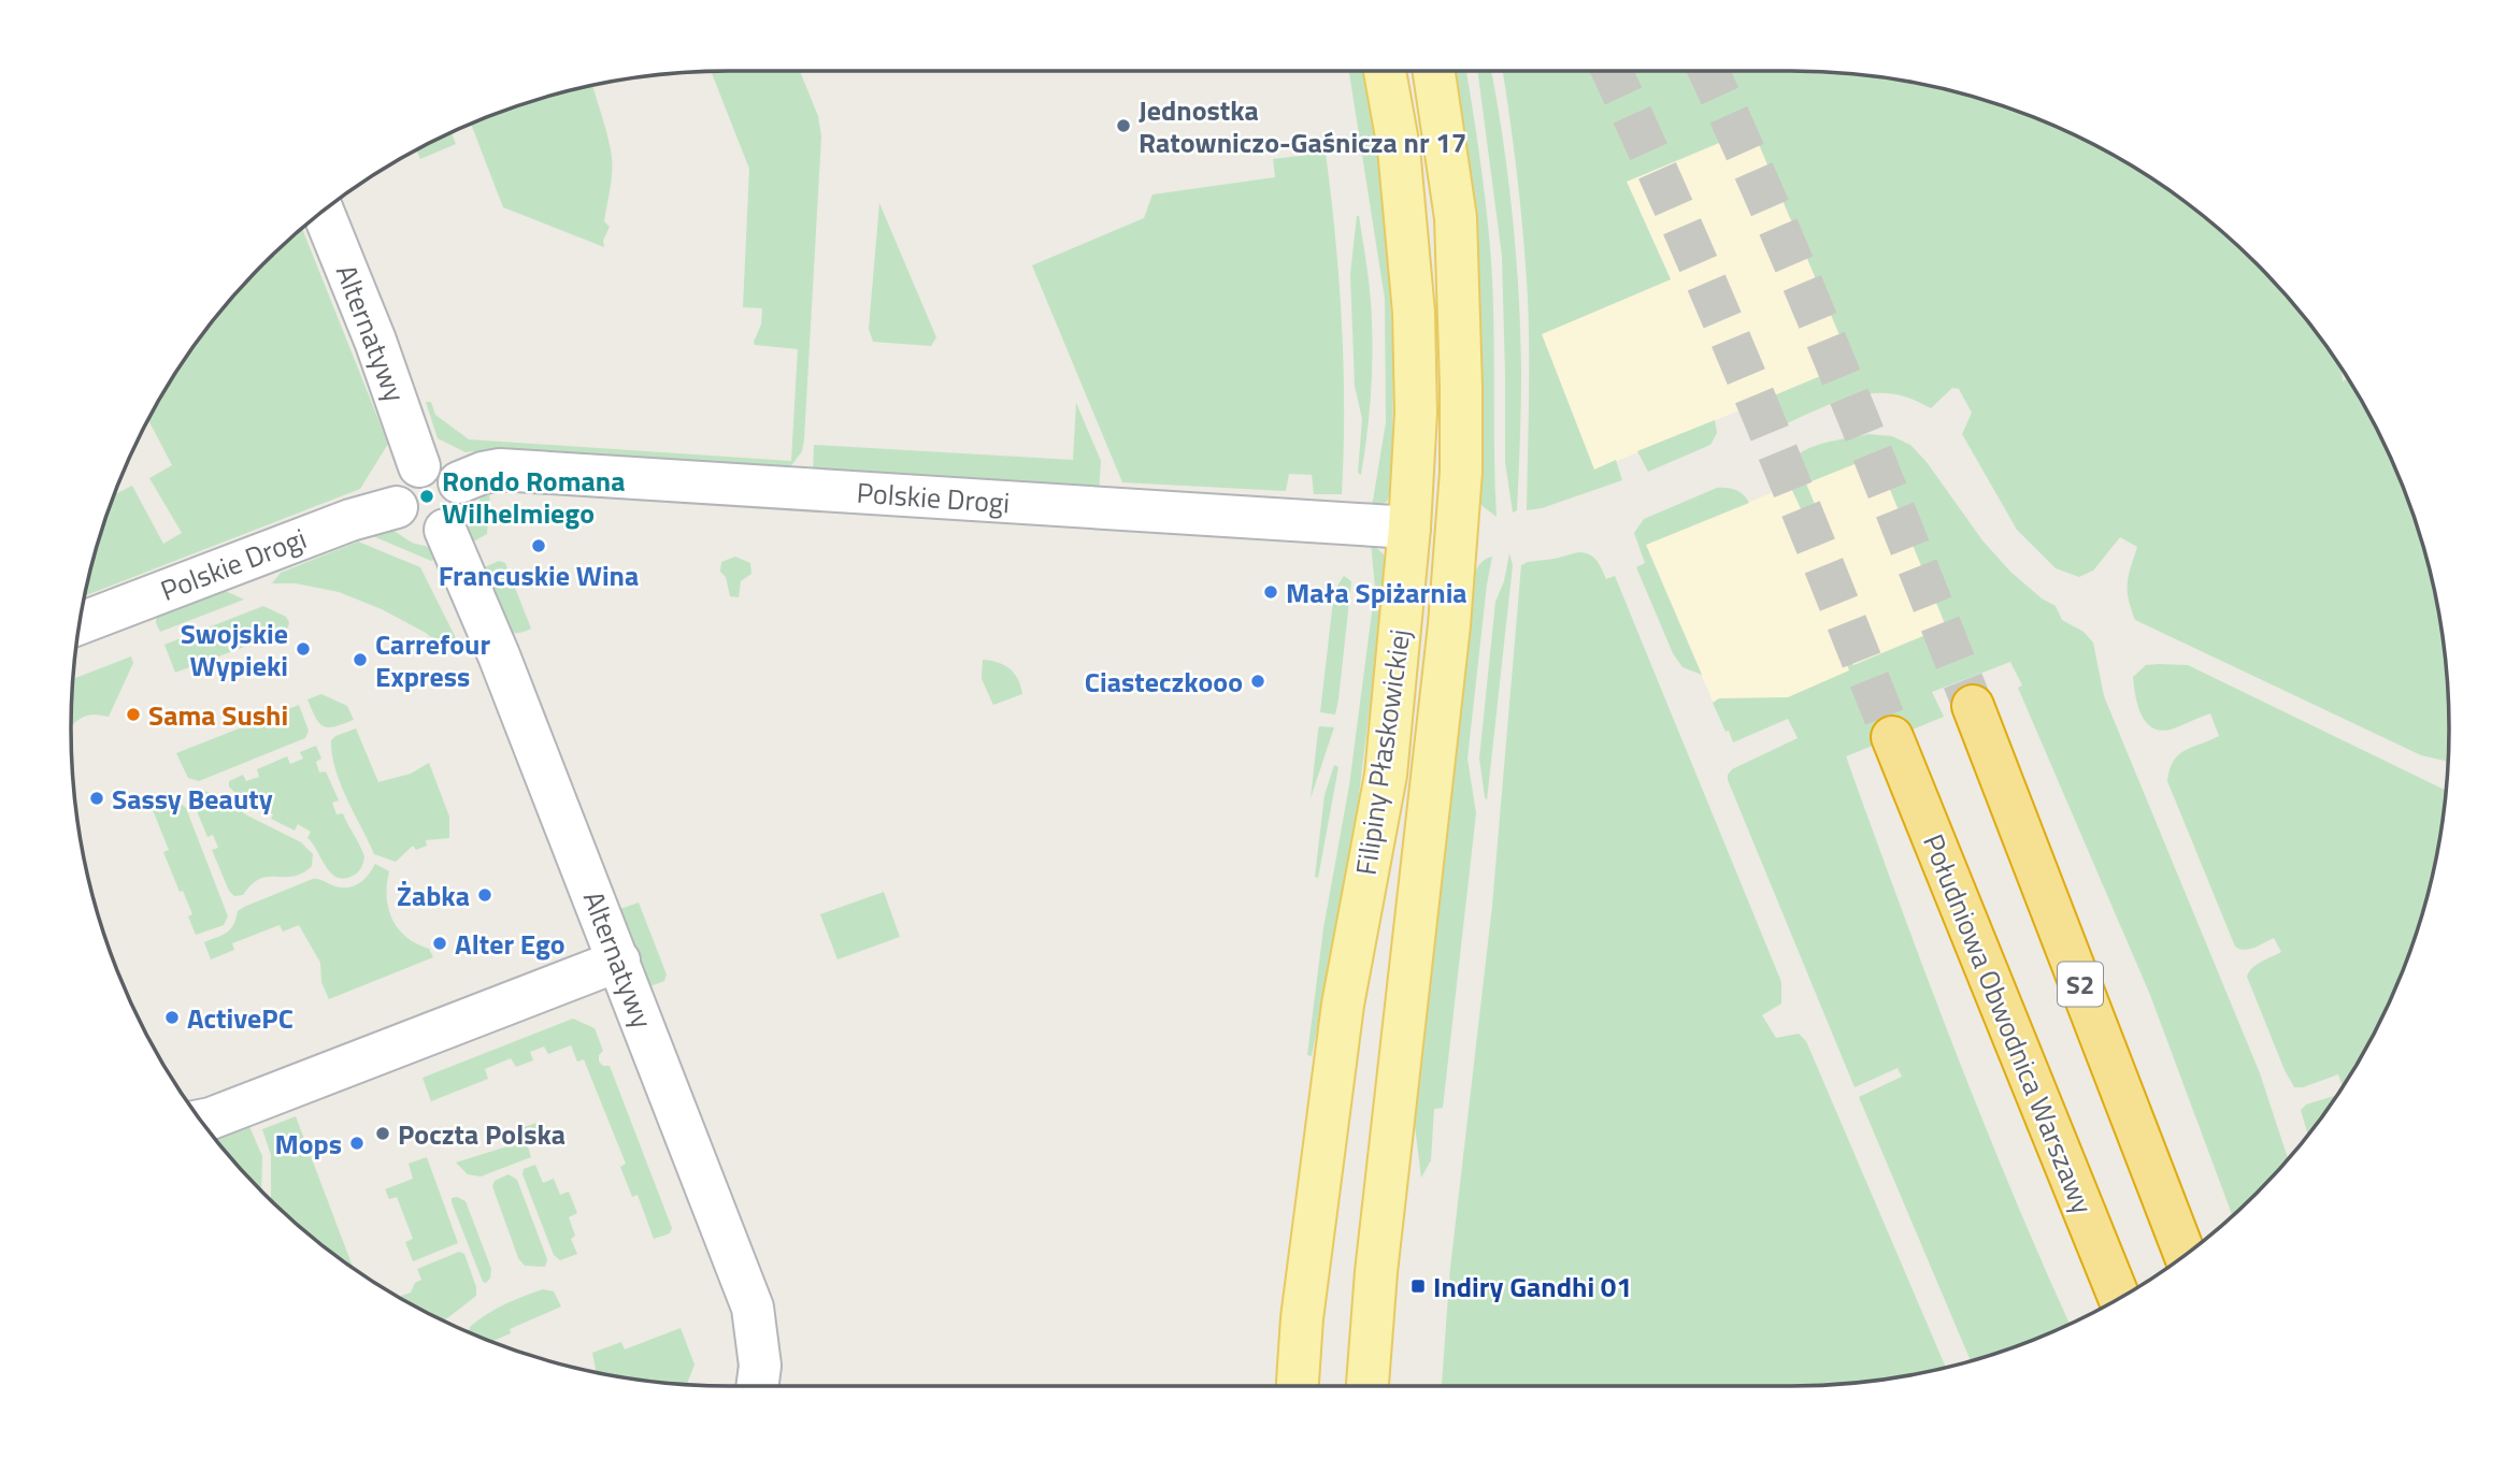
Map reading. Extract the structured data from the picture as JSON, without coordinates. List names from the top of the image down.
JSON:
{
  "streets": {
    "highway": ["S2", "Południowa Obwodnica Warszawy"],
    "main road": ["Filipiny Płaskowickiej"],
    "street": ["Alternatywy", "Polskie Drogi"]
  },
  "crossings": [
    ["Alternatywy", "Polskie Drogi"],
    ["Polskie Drogi", "Filipiny Płaskowickiej"]
  ],
  "places": {
    "other": [
      "Jednostka Ratowniczo-Gaśnicza nr 17",
      "Rondo Romana Wilhelmiego",
      "Francuskie Wina",
      "Mała Spiżarnia",
      "Swojskie Wypieki",
      "Carrefour Express",
      "Ciasteczkooo",
      "Sama Sushi",
      "Sassy Beauty",
      "Żabka",
      "Alter Ego",
      "ActivePC",
      "Poczta Polska",
      "Mops"
    ],
    "transit": ["Indiry Gandhi 01"]
  }
}
